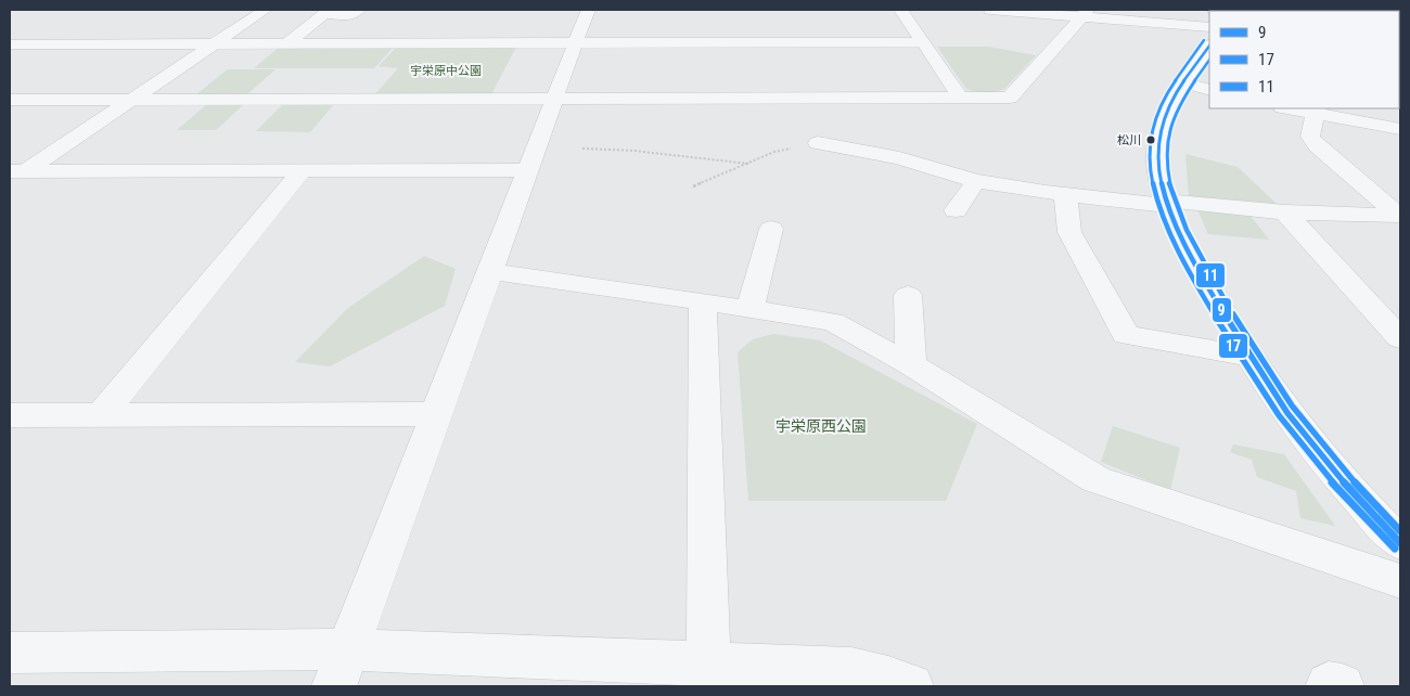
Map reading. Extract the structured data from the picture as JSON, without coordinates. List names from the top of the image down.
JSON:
{
  "parks": ["宇栄原中公園", "宇栄原西公園"],
  "places": ["松川"],
  "lines": ["transit line 17", "transit line 9", "transit line 11"],
  "legend": ["9", "17", "11"]
}
